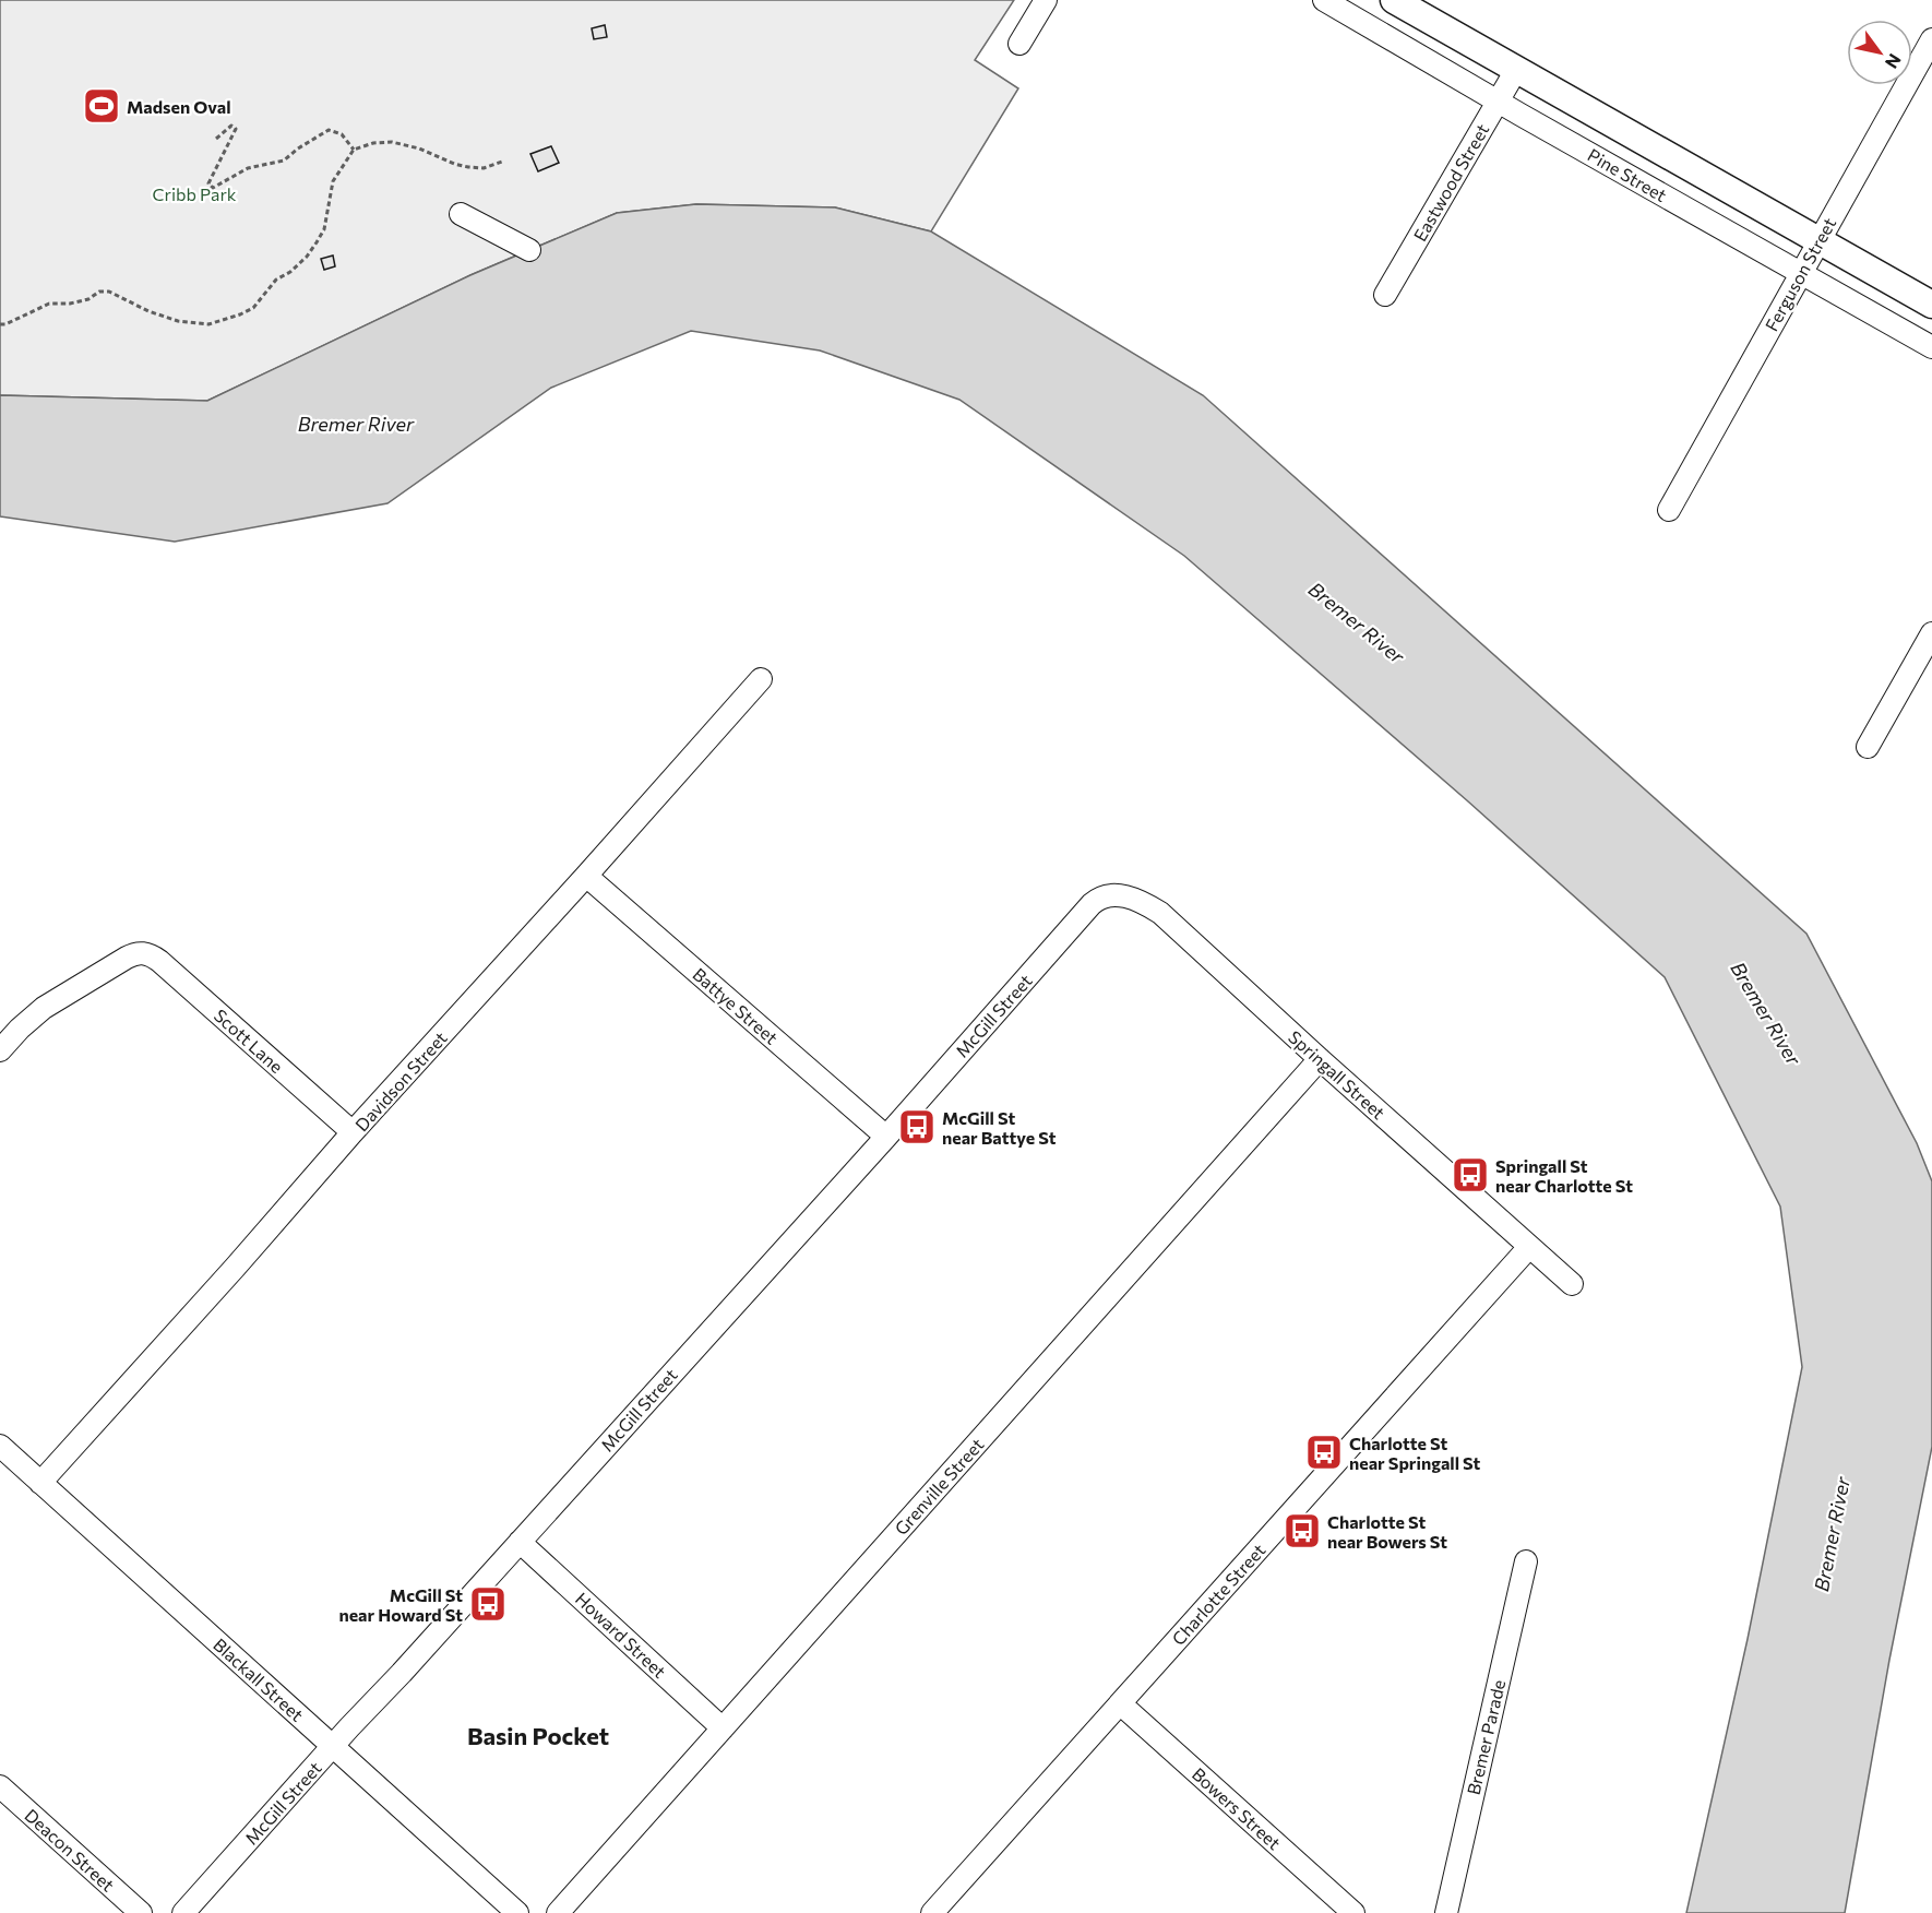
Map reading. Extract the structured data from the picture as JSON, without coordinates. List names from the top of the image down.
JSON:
{
  "streets": {
    "main road": ["Pine Street"],
    "street": [
      "Eastwood Street",
      "Ferguson Street",
      "Battye Street",
      "McGill Street",
      "Scott Lane",
      "Springall Street",
      "Davidson Street",
      "Grenville Street",
      "Charlotte Street",
      "Howard Street",
      "Blackall Street",
      "Bremer Parade",
      "Bowers Street",
      "Deacon Street"
    ]
  },
  "crossings": [
    ["Pine Street", "Eastwood Street"],
    ["Pine Street", "Ferguson Street"],
    ["Battye Street", "McGill Street"],
    ["Battye Street", "Davidson Street"],
    ["McGill Street", "Springall Street"],
    ["McGill Street", "Howard Street"],
    ["McGill Street", "Blackall Street"],
    ["Scott Lane", "Davidson Street"],
    ["Springall Street", "Grenville Street"],
    ["Springall Street", "Charlotte Street"],
    ["Davidson Street", "Blackall Street"],
    ["Grenville Street", "Howard Street"],
    ["Charlotte Street", "Bowers Street"]
  ],
  "districts": ["Basin Pocket"],
  "water": ["Bremer River"],
  "parks": ["Cribb Park"],
  "places": {
    "sports": ["Madsen Oval"],
    "bus stop": [
      "McGill St near Battye St",
      "Springall St near Charlotte St",
      "Charlotte St near Springall St",
      "Charlotte St near Bowers St",
      "McGill St near Howard St"
    ]
  },
  "north": "bottom right"
}
